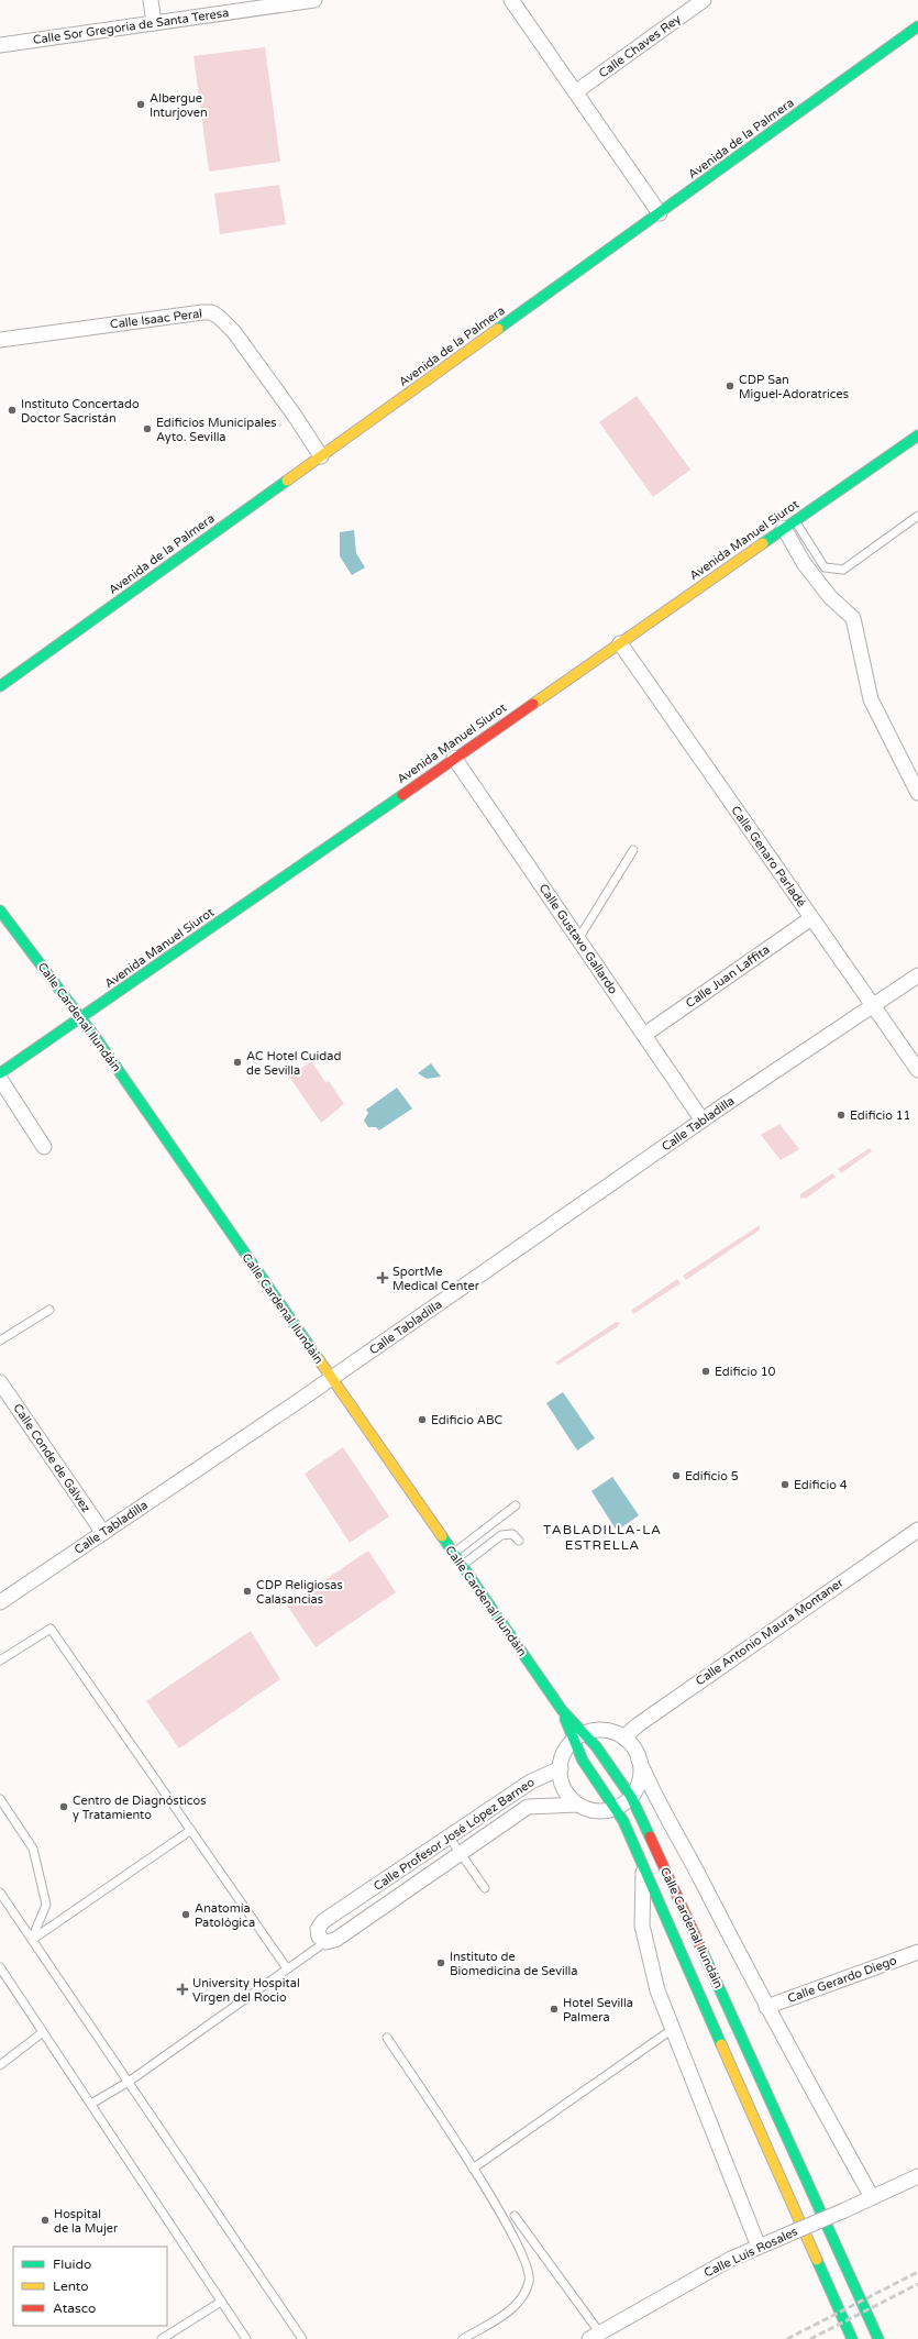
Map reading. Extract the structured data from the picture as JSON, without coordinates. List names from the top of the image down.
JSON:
{
  "streets": {
    "main road": ["Avenida de la Palmera", "Avenida Manuel Siurot", "Calle Cardenal Ilundáin"],
    "street": [
      "Calle Sor Gregoria de Santa Teresa",
      "Calle Chaves Rey",
      "Calle Isaac Peral",
      "Calle Genaro Parladé",
      "Calle Gustavo Gallardo",
      "Calle Juan Laffita",
      "Calle Tabladilla",
      "Calle Conde de Gálvez",
      "Calle Antonio Maura Montaner",
      "Calle Profesor José López Barneo",
      "Calle Gerardo Diego",
      "Calle Luis Rosales"
    ]
  },
  "crossings": [
    ["Avenida de la Palmera", "Calle Isaac Peral"],
    ["Avenida Manuel Siurot", "Calle Genaro Parladé"],
    ["Avenida Manuel Siurot", "Calle Gustavo Gallardo"],
    ["Avenida Manuel Siurot", "Calle Cardenal Ilundáin"],
    ["Calle Genaro Parladé", "Calle Juan Laffita"],
    ["Calle Genaro Parladé", "Calle Tabladilla"],
    ["Calle Gustavo Gallardo", "Calle Juan Laffita"],
    ["Calle Gustavo Gallardo", "Calle Tabladilla"],
    ["Calle Cardenal Ilundáin", "Calle Tabladilla"],
    ["Calle Cardenal Ilundáin", "Calle Profesor José López Barneo"],
    ["Calle Cardenal Ilundáin", "Calle Luis Rosales"],
    ["Calle Tabladilla", "Calle Conde de Gálvez"]
  ],
  "districts": ["TABLADILLA-LA ESTRELLA"],
  "places": {
    "other": [
      "Albergue Inturjoven",
      "CDP San Miguel-Adoratrices",
      "Instituto Concertado Doctor Sacristán",
      "Edificios Municipales Ayto. Sevilla",
      "AC Hotel Cuidad de Sevilla",
      "Edificio 11",
      "Edificio 10",
      "Edificio ABC",
      "Edificio 5",
      "Edificio 4",
      "CDP Religiosas Calasancias",
      "Centro de Diagnósticos y Tratamiento",
      "Anatomía Patológica",
      "Instituto de Biomedicina de Sevilla",
      "Hotel Sevilla Palmera",
      "Hospital de la Mujer"
    ],
    "health": ["SportMe Medical Center", "University Hospital Virgen del Rocio"]
  },
  "legend": ["Fluido", "Lento", "Atasco"]
}
